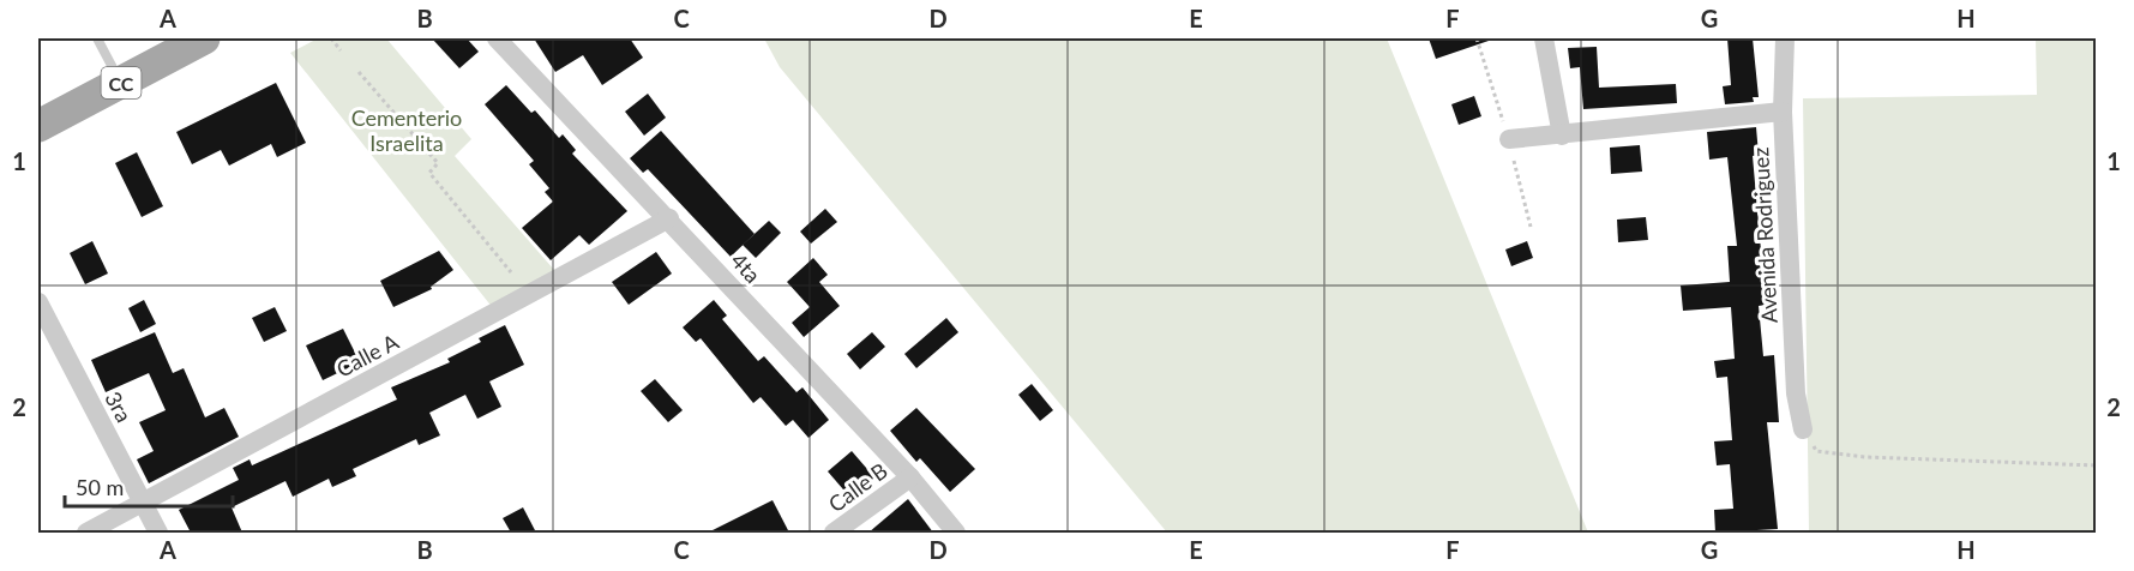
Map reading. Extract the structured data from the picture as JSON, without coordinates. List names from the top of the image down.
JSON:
{
  "streets": {
    "main road": ["CC"],
    "street": [
      "Avenida Rodriguez",
      "4ta",
      "Calle A",
      "3ra",
      "Calle B"
    ]
  },
  "crossings": [
    ["4ta", "Calle A"],
    ["4ta", "Calle B"],
    ["Calle A", "3ra"]
  ],
  "parks": ["Cementerio Israelita"],
  "scale_bar": "50 m",
  "grid": {
    "columns": [
      "A",
      "B",
      "C",
      "D",
      "E",
      "F",
      "G",
      "H"
    ],
    "rows": ["1", "2"]
  }
}
